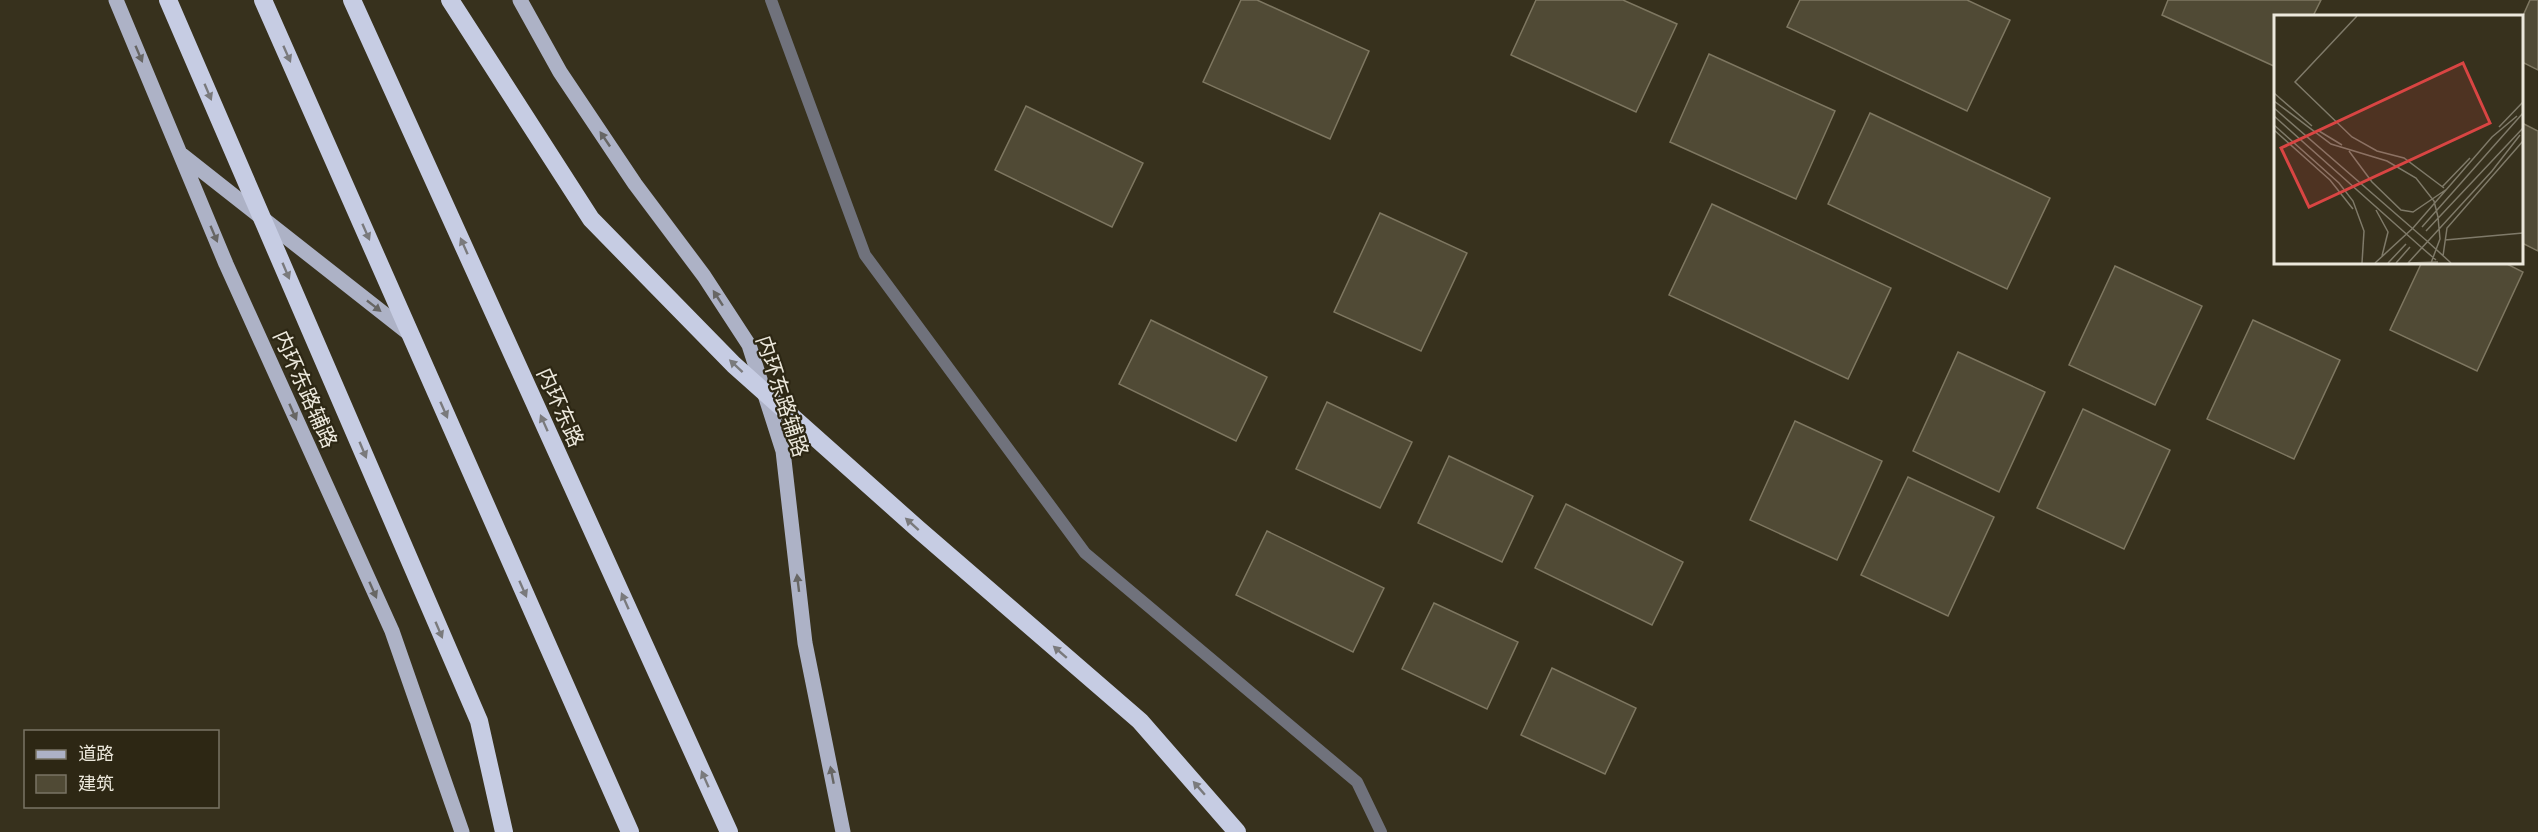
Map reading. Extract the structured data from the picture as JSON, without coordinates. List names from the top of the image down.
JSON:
{
  "streets": {
    "highway": ["内环东路"],
    "main road": ["内环东路辅路"]
  },
  "legend": ["道路", "建筑"]
}
